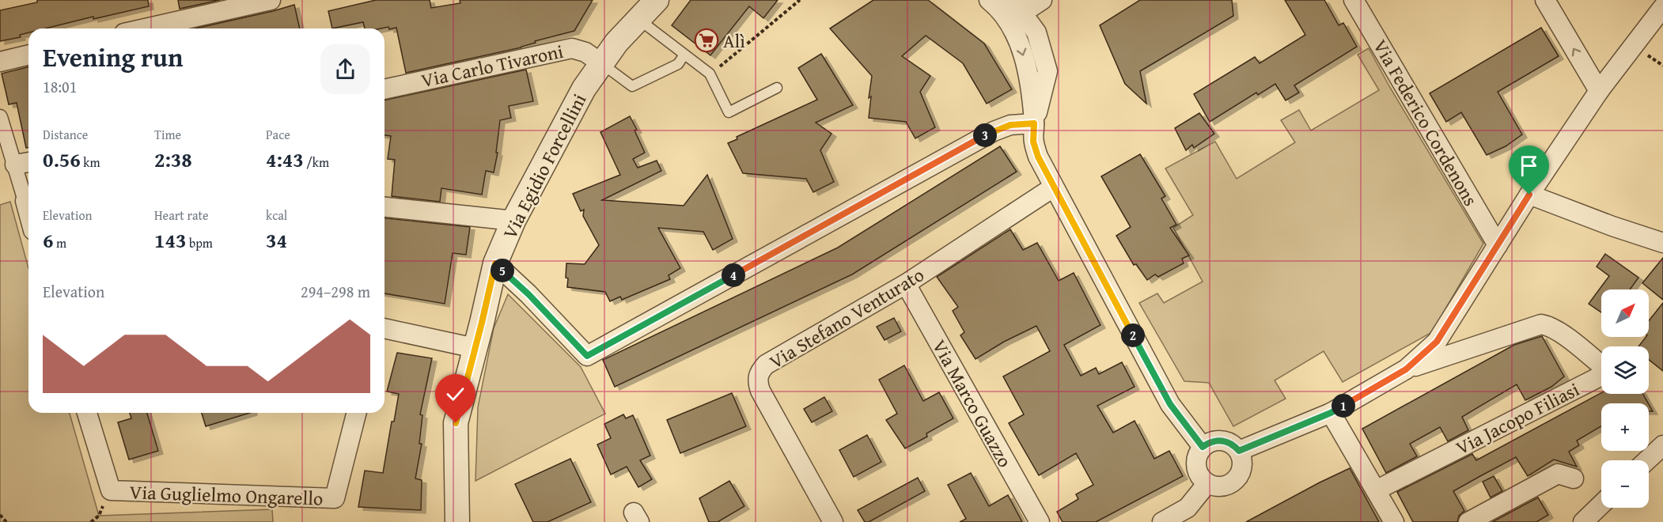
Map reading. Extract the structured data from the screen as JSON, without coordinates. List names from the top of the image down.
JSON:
{
  "streets": {
    "street": [
      "Via Carlo Tivaroni",
      "Via Federico Cordenons",
      "Via Egidio Forcellini",
      "Via Stefano Venturato",
      "Via Marco Guazzo",
      "Via Jacopo Filiasi",
      "Via Guglielmo Ongarello"
    ]
  },
  "crossings": [
    ["Via Carlo Tivaroni", "Via Egidio Forcellini"],
    ["Via Federico Cordenons", "Via Jacopo Filiasi"],
    ["Via Stefano Venturato", "Via Marco Guazzo"]
  ],
  "places": {
    "supermarket": ["Alì"]
  },
  "north": "top right",
  "page": {
    "heading": ["Evening run", "18:01"],
    "stats": [
      ["Distance", "0.56 km"],
      ["Time", "2:38"],
      ["Pace", "4:43 /km"],
      ["Elevation", "6 m"],
      ["Heart rate", "143 bpm"],
      ["kcal", "34"]
    ],
    "pins": [
      "3",
      "5",
      "4",
      "2",
      "1"
    ],
    "chart": ["Elevation", "294–298 m"],
    "map_buttons": ["+", "−"]
  }
}
